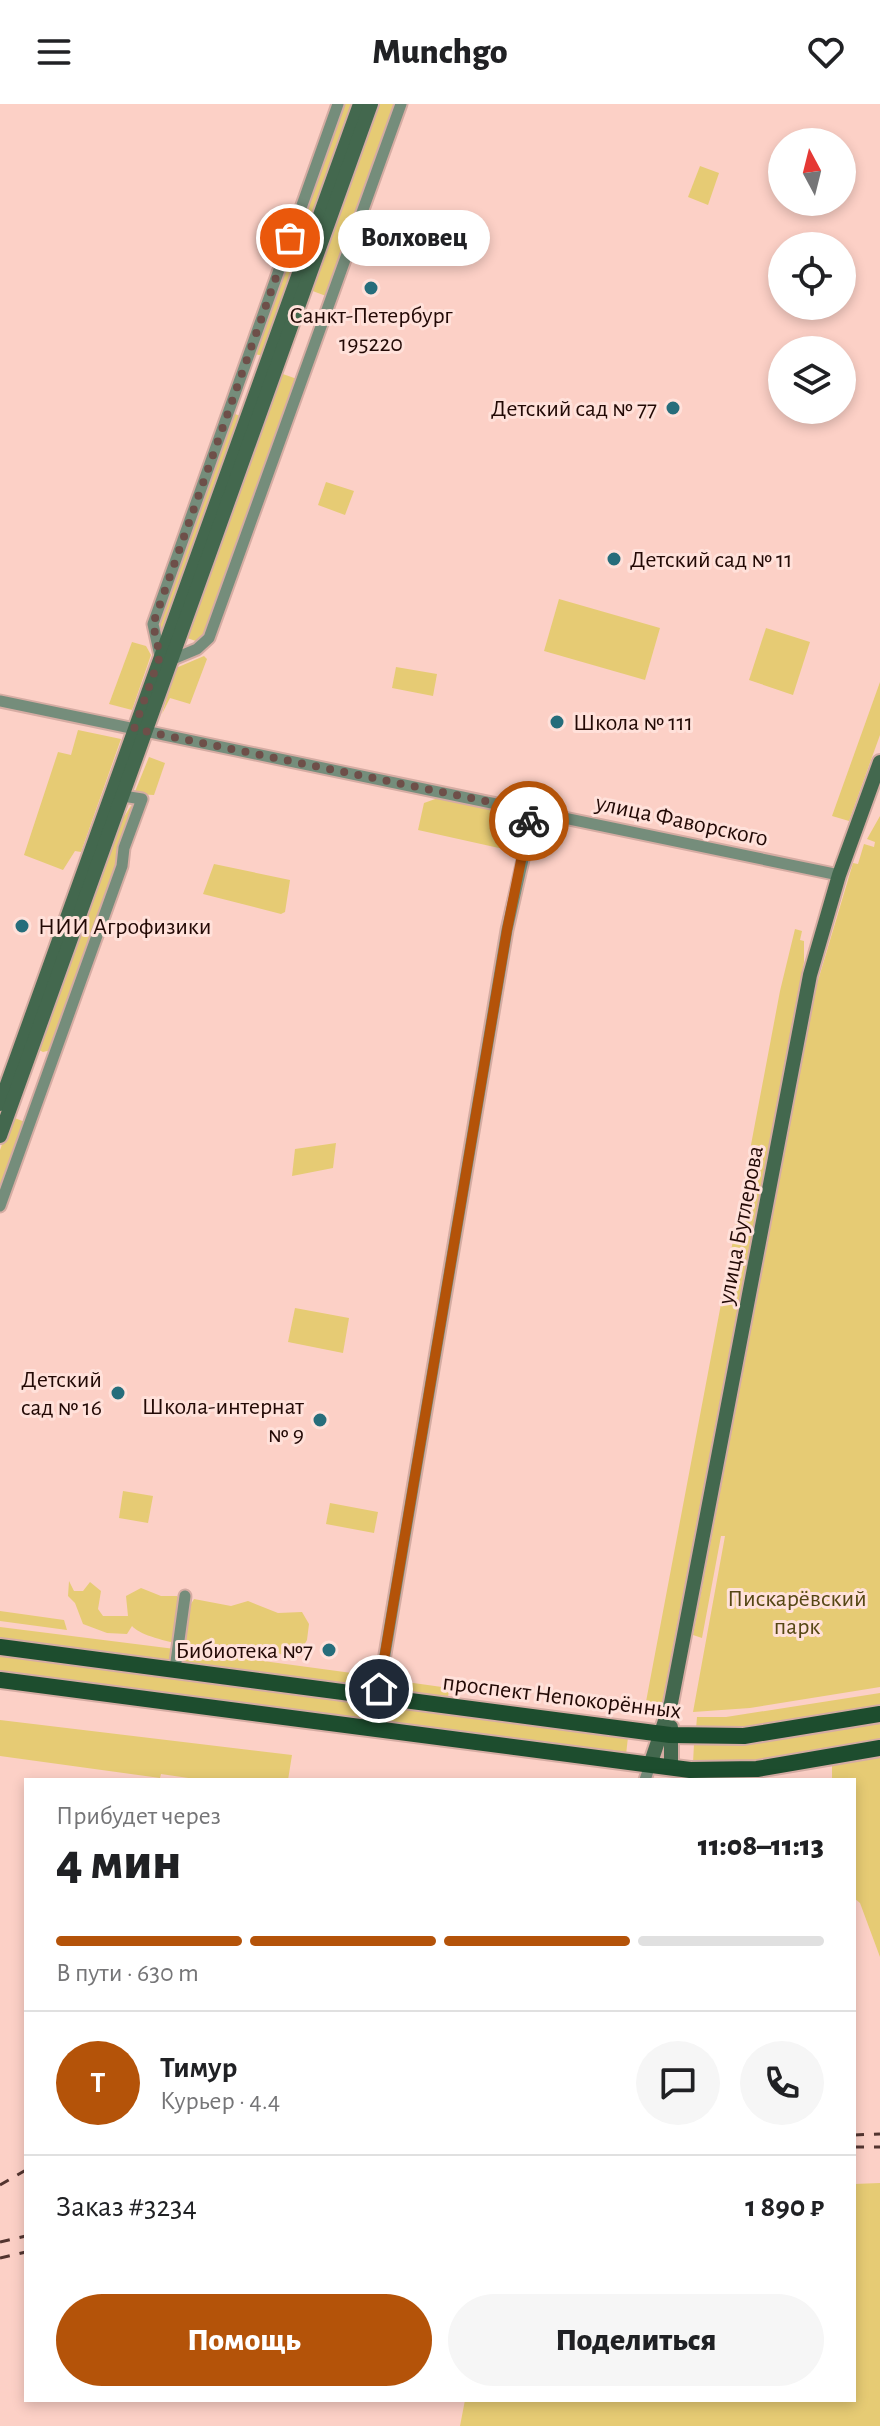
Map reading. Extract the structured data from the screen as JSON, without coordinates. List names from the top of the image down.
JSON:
{
  "streets": {
    "main road": ["улица Бутлерова", "проспект Непокорённых"],
    "street": ["улица Фаворского"]
  },
  "crossings": [
    ["улица Фаворского", "улица Бутлерова"],
    ["улица Бутлерова", "проспект Непокорённых"]
  ],
  "parks": ["Пискарёвский парк"],
  "places": [
    "Волховец",
    "Санкт-Петербург 195220",
    "Детский сад № 77",
    "Детский сад № 11",
    "Школа № 111",
    "НИИ Агрофизики",
    "Детский сад № 16",
    "Школа-интернат № 9",
    "Бибиотека №7"
  ],
  "north": "top",
  "page": {
    "header": "Munchgo",
    "bubble": "Волховец",
    "heading": ["4 мин", "Прибудет через", "11:08–11:13"],
    "panel": [
      "Тимур",
      "Курьер · 4.4",
      "Заказ #3234",
      "1 890 ₽"
    ],
    "bar": "В пути · 630 m",
    "round": "Т",
    "buttons": ["Помощь", "Поделиться"]
  }
}
